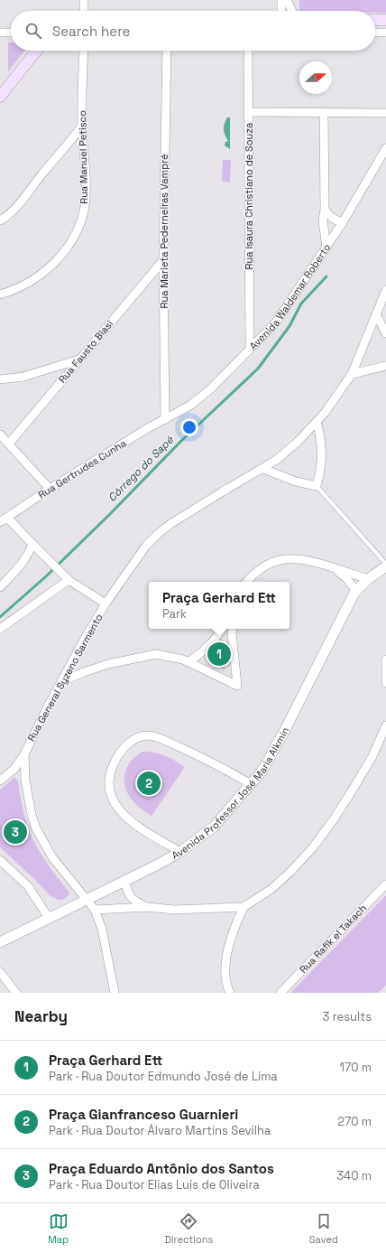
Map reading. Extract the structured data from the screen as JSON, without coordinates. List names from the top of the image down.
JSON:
{
  "streets": {
    "street": [
      "Rua Manuel Petisco",
      "Rua Isaura Christiano de Souza",
      "Rua Marieta Pederneiras Vampré",
      "Avenida Waldemar Roberto",
      "Rua Fausto Blasi",
      "Rua Gertrudes Cunha",
      "Rua General Syzeno Sarmento",
      "Avenida Professor José Maria Alkmin",
      "Rua Rafik el Takach"
    ]
  },
  "crossings": [
    ["Rua Isaura Christiano de Souza", "Avenida Waldemar Roberto"],
    ["Rua Marieta Pederneiras Vampré", "Avenida Waldemar Roberto"],
    ["Rua Marieta Pederneiras Vampré", "Rua Fausto Blasi"],
    ["Rua Marieta Pederneiras Vampré", "Rua Gertrudes Cunha"],
    ["Avenida Waldemar Roberto", "Rua Gertrudes Cunha"]
  ],
  "water": ["Córrego do Sapé"],
  "north": "right",
  "page": {
    "search": "Search here",
    "popup": ["Praça Gerhard Ett", "Park"],
    "pins": ["1", "2", "3"],
    "heading": ["Nearby", "3 results"],
    "list": [
      {
        "mark": "1",
        "name": "Praça Gerhard Ett",
        "note": "Park · Rua Doutor Edmundo José de Lima",
        "value": "170 m"
      },
      {
        "mark": "2",
        "name": "Praça Gianfranceso Guarnieri",
        "note": "Park · Rua Doutor Álvaro Martins Sevilha",
        "value": "270 m"
      },
      {
        "mark": "3",
        "name": "Praça Eduardo Antônio dos Santos",
        "note": "Park · Rua Doutor Elias Luís de Oliveira",
        "value": "340 m"
      }
    ],
    "nav": ["Map", "Directions", "Saved"]
  }
}
